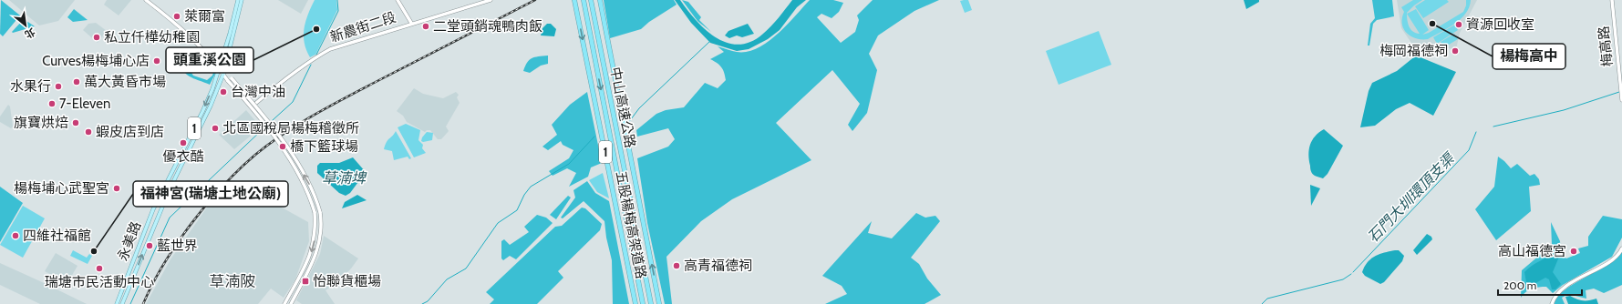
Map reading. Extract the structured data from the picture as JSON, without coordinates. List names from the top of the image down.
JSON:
{
  "streets": {
    "highway": ["中山高速公路", "1", "五股楊梅高架道路"],
    "main road": ["永美路"],
    "street": ["新農街二段", "梅高路"]
  },
  "crossings": [
    ["1", "永美路"]
  ],
  "districts": ["草湳陂"],
  "water": ["草湳埤", "石門大圳環頂支渠"],
  "places": {
    "other": [
      "萊爾富",
      "楊梅高中",
      "資源回收室",
      "二堂頭銷魂鴨肉飯",
      "頭重溪公園",
      "私立仟樺幼稚園",
      "梅岡福德祠",
      "Curves楊梅埔心店",
      "萬大黃昏市場",
      "水果行",
      "台灣中油",
      "7-Eleven",
      "旗寶烘焙",
      "北區國稅局楊梅稽徵所",
      "蝦皮店到店",
      "優衣酷",
      "橋下籃球場",
      "楊梅埔心武聖宮",
      "四維社福館",
      "藍世界",
      "福神宮(瑞塘土地公廟)",
      "高山福德宮",
      "高青福德祠",
      "瑞塘市民活動中心"
    ],
    "transit": ["怡聯貨櫃場"]
  },
  "scale_bar": "200 m",
  "north": "bottom right"
}
